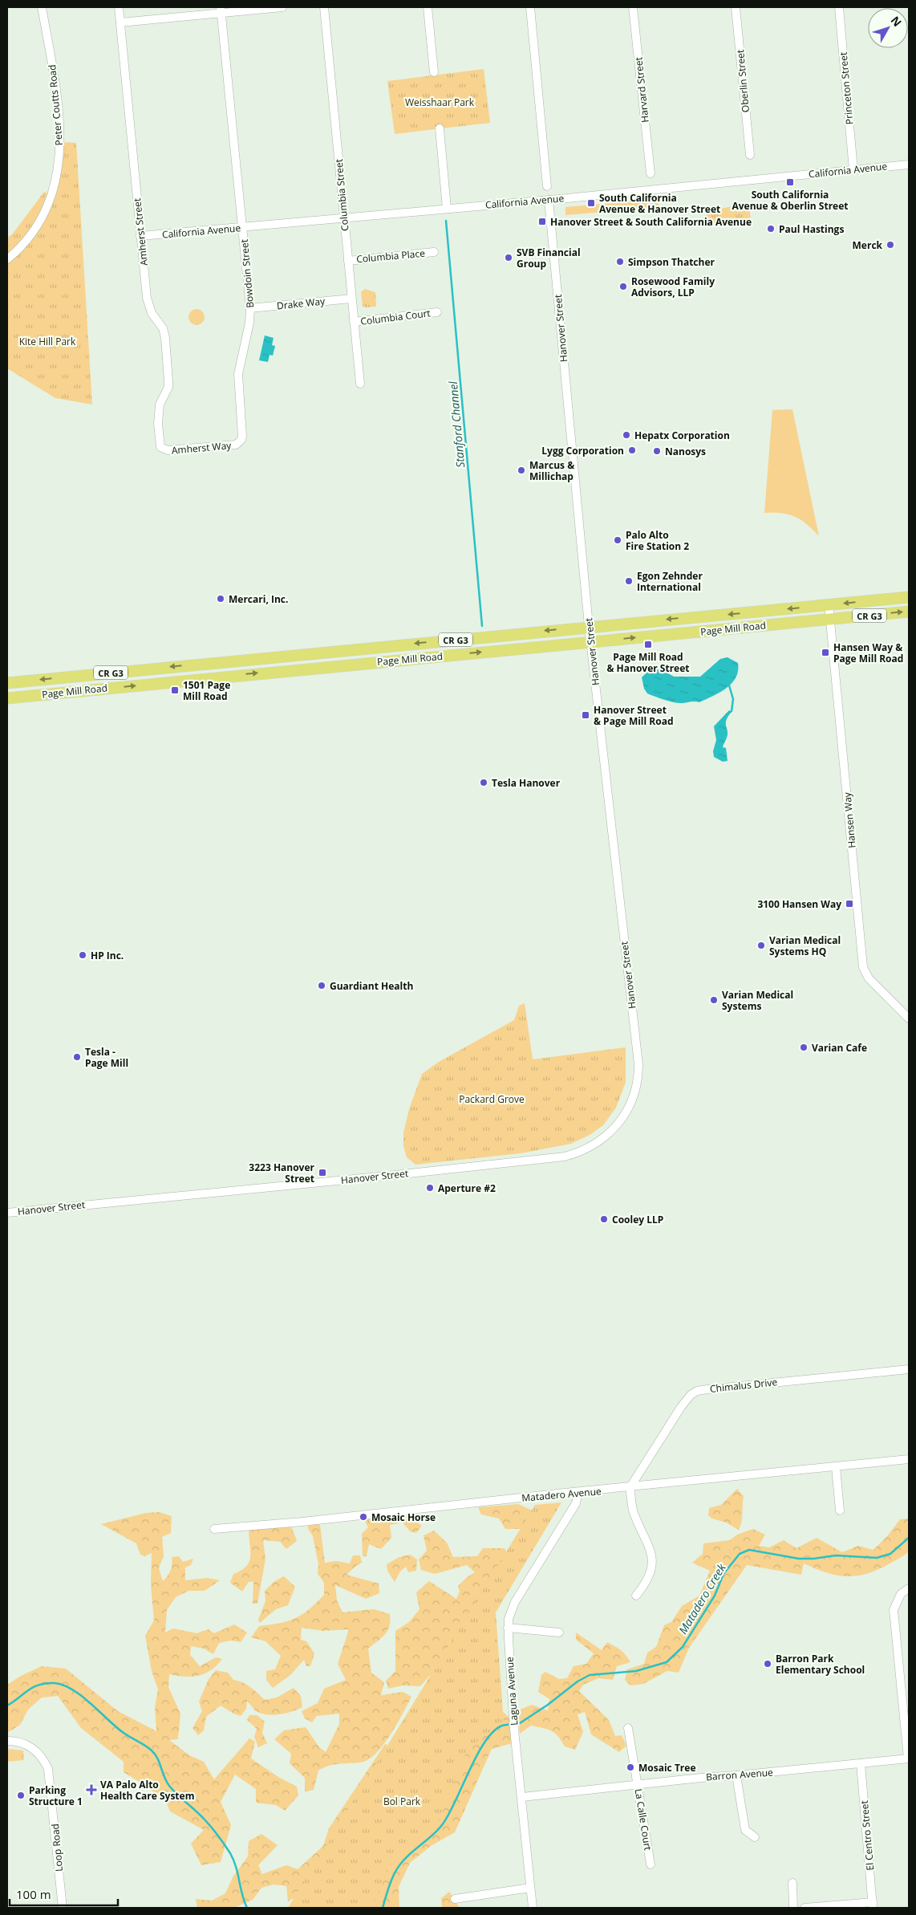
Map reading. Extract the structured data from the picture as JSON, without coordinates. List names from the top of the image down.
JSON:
{
  "streets": {
    "main road": ["CR G3", "Page Mill Road"],
    "street": [
      "Oberlin Street",
      "Princeton Street",
      "Harvard Street",
      "Peter Coutts Road",
      "California Avenue",
      "Columbia Street",
      "Amherst Street",
      "Columbia Place",
      "Bowdoin Street",
      "Drake Way",
      "Columbia Court",
      "Hanover Street",
      "Amherst Way",
      "Hansen Way",
      "Chimalus Drive",
      "Matadero Avenue",
      "Laguna Avenue",
      "Barron Avenue",
      "La Calle Court",
      "El Centro Street",
      "Loop Road"
    ]
  },
  "crossings": [
    ["Princeton Street", "California Avenue"],
    ["California Avenue", "Columbia Street"],
    ["California Avenue", "Amherst Street"],
    ["California Avenue", "Bowdoin Street"],
    ["California Avenue", "Hanover Street"],
    ["Columbia Street", "Columbia Place"],
    ["Columbia Street", "Drake Way"],
    ["Columbia Street", "Columbia Court"],
    ["Amherst Street", "Amherst Way"],
    ["Bowdoin Street", "Drake Way"],
    ["Bowdoin Street", "Amherst Way"],
    ["Hanover Street", "Page Mill Road"],
    ["Page Mill Road", "Hansen Way"],
    ["Chimalus Drive", "Matadero Avenue"],
    ["Matadero Avenue", "Laguna Avenue"],
    ["Laguna Avenue", "Barron Avenue"],
    ["Barron Avenue", "La Calle Court"],
    ["Barron Avenue", "El Centro Street"]
  ],
  "water": ["Stanford Channel", "Matadero Creek"],
  "parks": [
    "Weisshaar Park",
    "Kite Hill Park",
    "Packard Grove",
    "Bol Park"
  ],
  "places": {
    "transit": [
      "South California Avenue & Oberlin Street",
      "South California Avenue & Hanover Street",
      "Hanover Street & South California Avenue",
      "Page Mill Road & Hanover Street",
      "Hansen Way & Page Mill Road",
      "1501 Page Mill Road",
      "Hanover Street & Page Mill Road",
      "3100 Hansen Way",
      "3223 Hanover Street"
    ],
    "other": [
      "Paul Hastings",
      "Merck",
      "SVB Financial Group",
      "Simpson Thatcher",
      "Rosewood Family Advisors, LLP",
      "Hepatx Corporation",
      "Lygg Corporation",
      "Nanosys",
      "Marcus & Millichap",
      "Palo Alto Fire Station 2",
      "Egon Zehnder International",
      "Mercari, Inc.",
      "Tesla Hanover",
      "Varian Medical Systems HQ",
      "HP Inc.",
      "Guardiant Health",
      "Varian Medical Systems",
      "Varian Cafe",
      "Tesla - Page Mill",
      "Aperture #2",
      "Cooley LLP",
      "Mosaic Horse",
      "Barron Park Elementary School",
      "Mosaic Tree",
      "Parking Structure 1"
    ],
    "health": ["VA Palo Alto Health Care System"]
  },
  "scale_bar": "100 m",
  "north": "top right"
}
